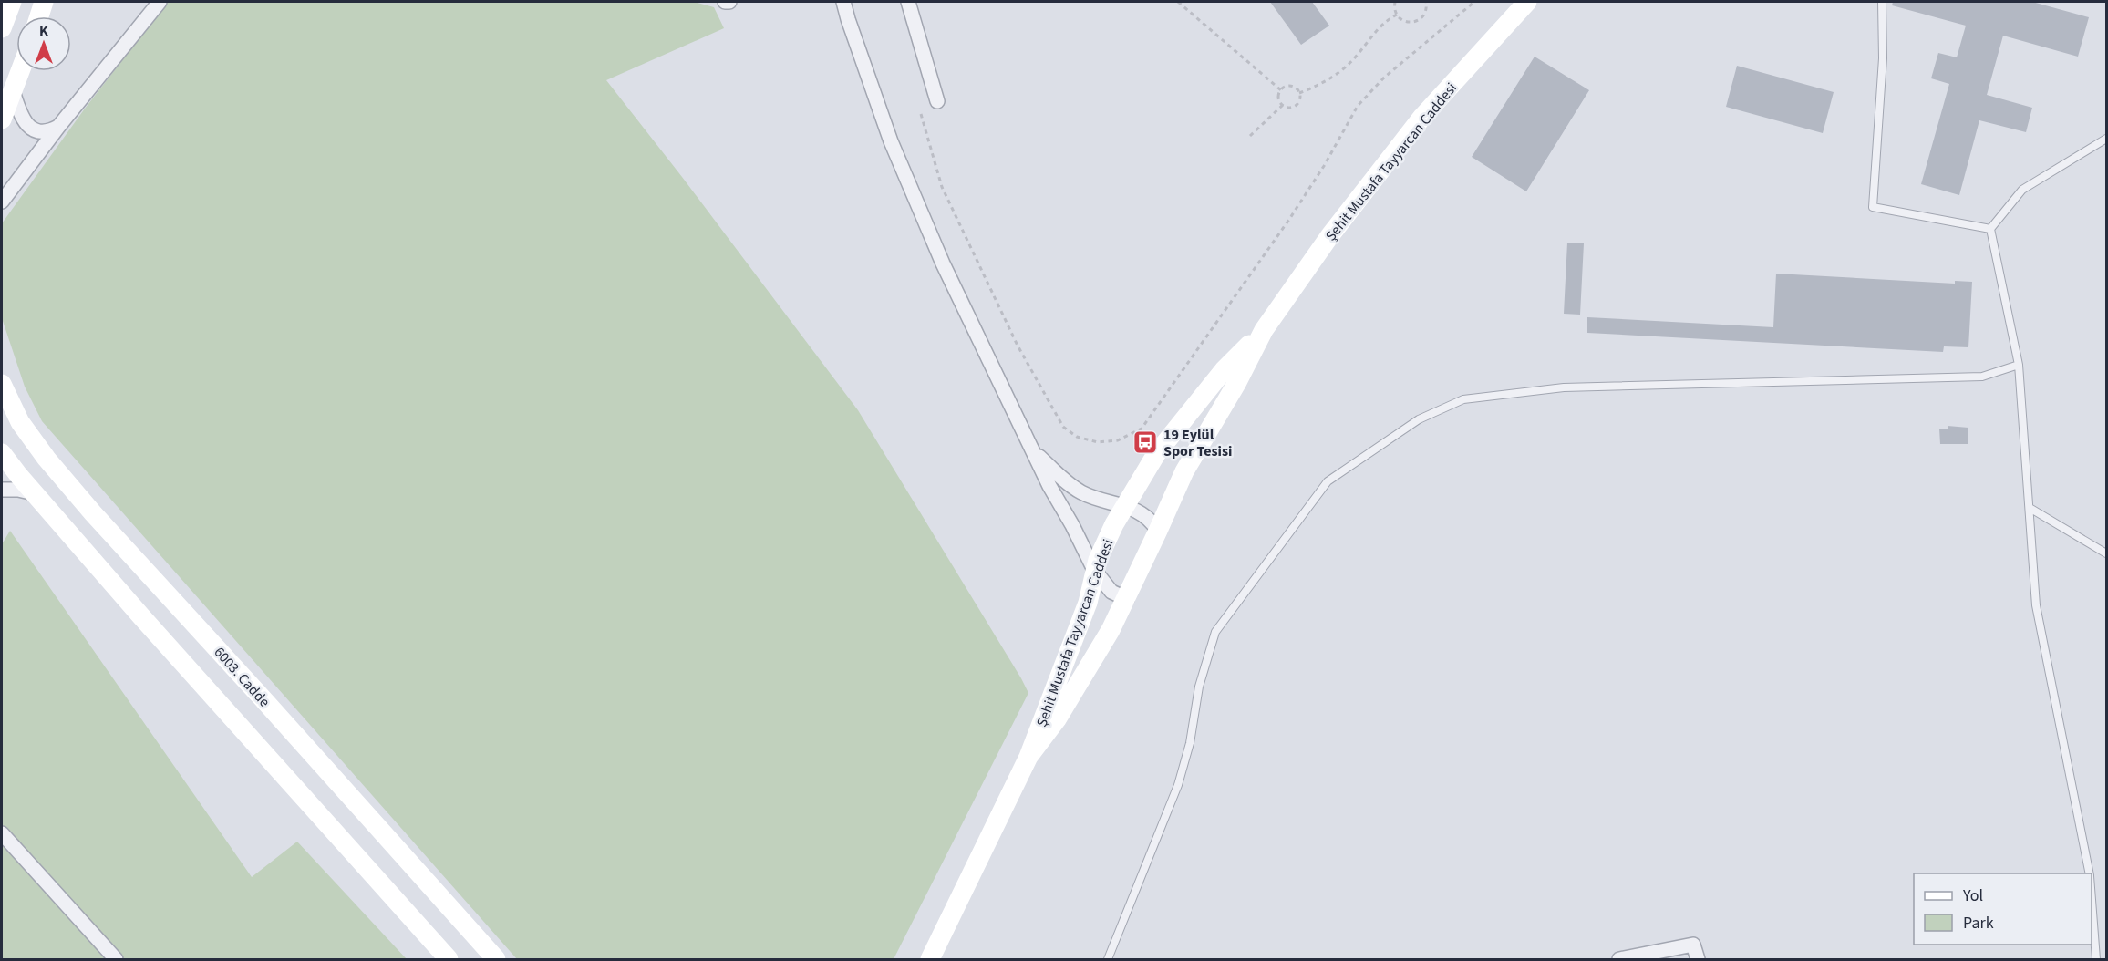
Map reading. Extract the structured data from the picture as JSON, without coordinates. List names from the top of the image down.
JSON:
{
  "streets": {
    "main road": ["Şehit Mustafa Tayyarcan Caddesi", "6003. Cadde"]
  },
  "places": {
    "bus stop": ["19 Eylül Spor Tesisi"]
  },
  "legend": ["Yol", "Park"],
  "north": "top"
}
